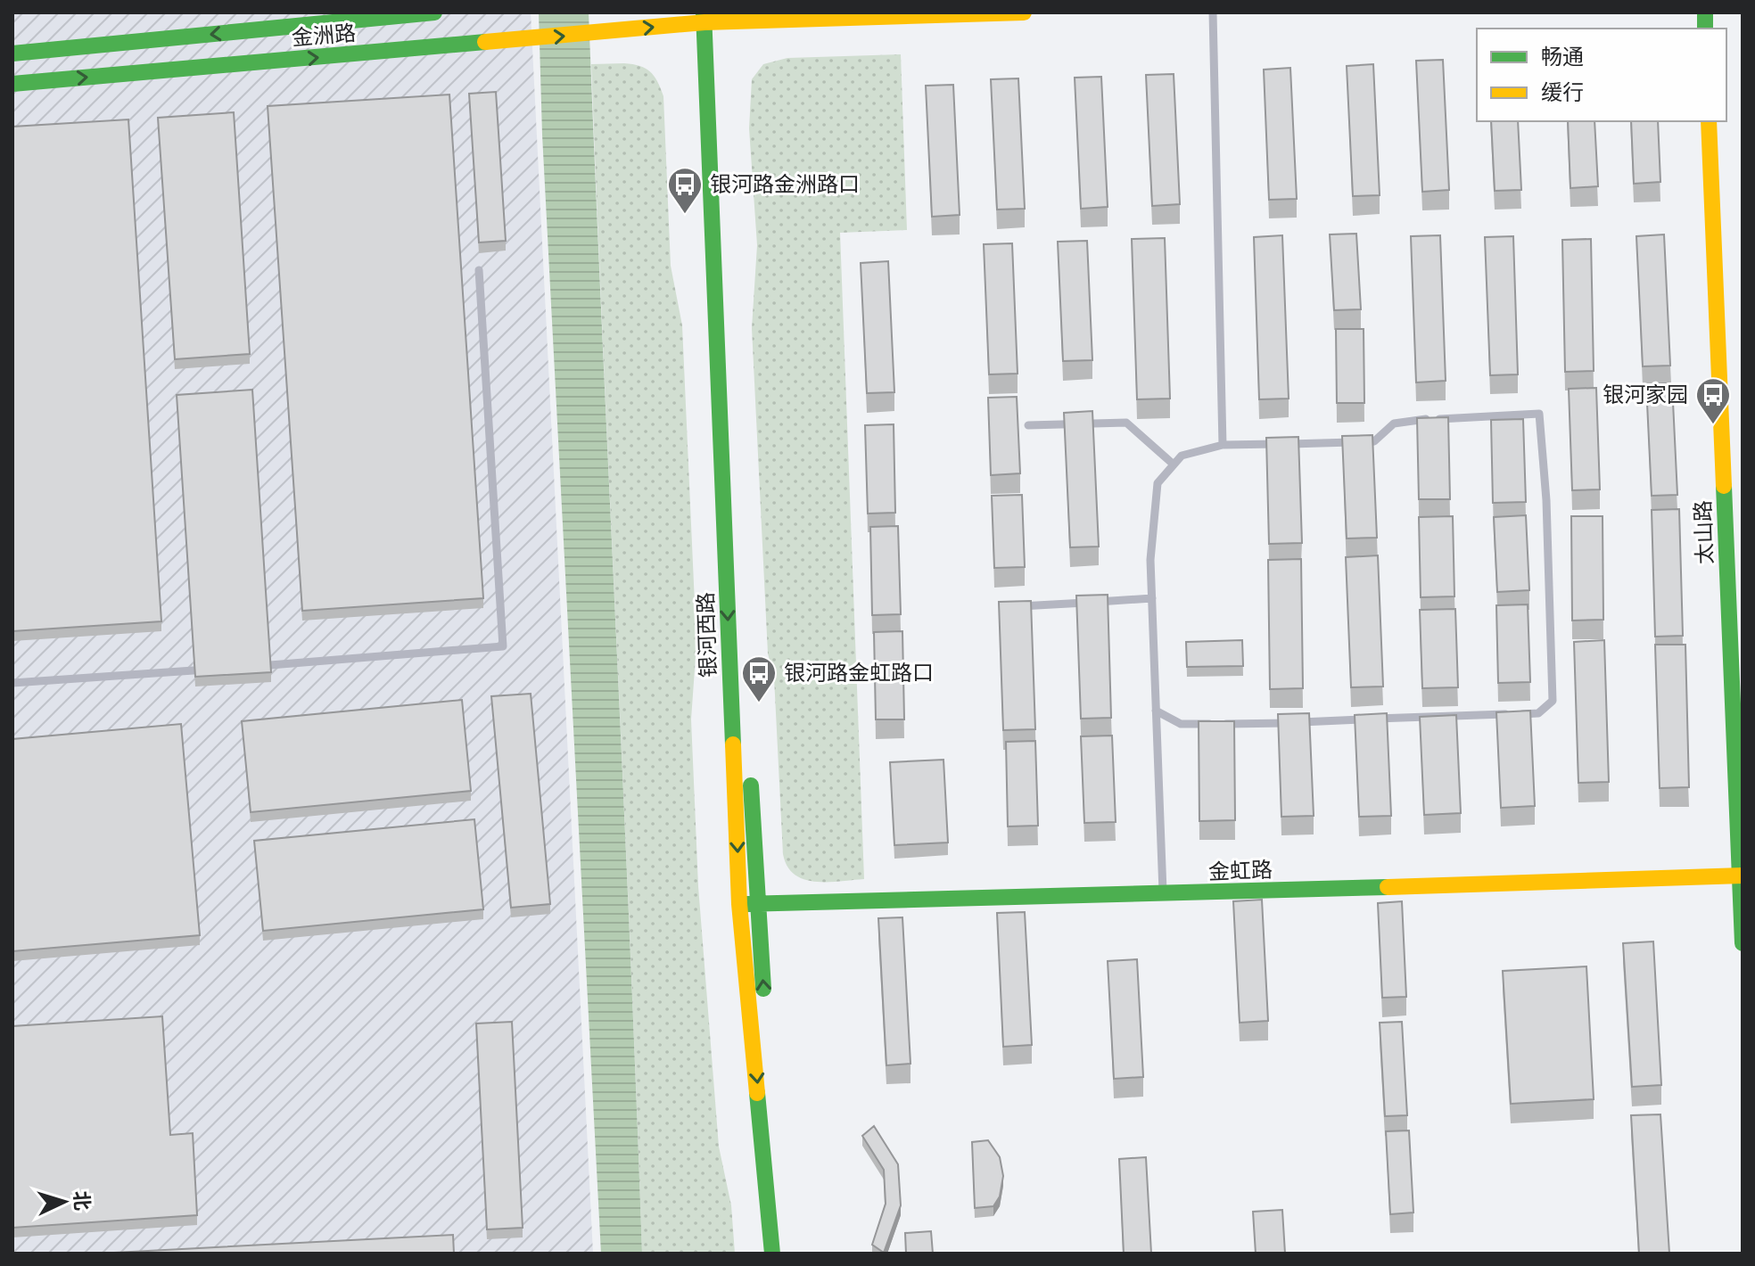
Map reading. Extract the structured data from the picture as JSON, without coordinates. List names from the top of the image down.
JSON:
{
  "streets": {
    "main road": [
      "金洲路",
      "太山路",
      "银河西路",
      "金虹路"
    ]
  },
  "crossings": [
    ["金洲路", "银河西路"],
    ["太山路", "金虹路"],
    ["银河西路", "金虹路"]
  ],
  "places": {
    "bus stop": ["银河路金洲路口", "银河家园", "银河路金虹路口"]
  },
  "legend": ["畅通", "缓行"],
  "north": "right"
}
